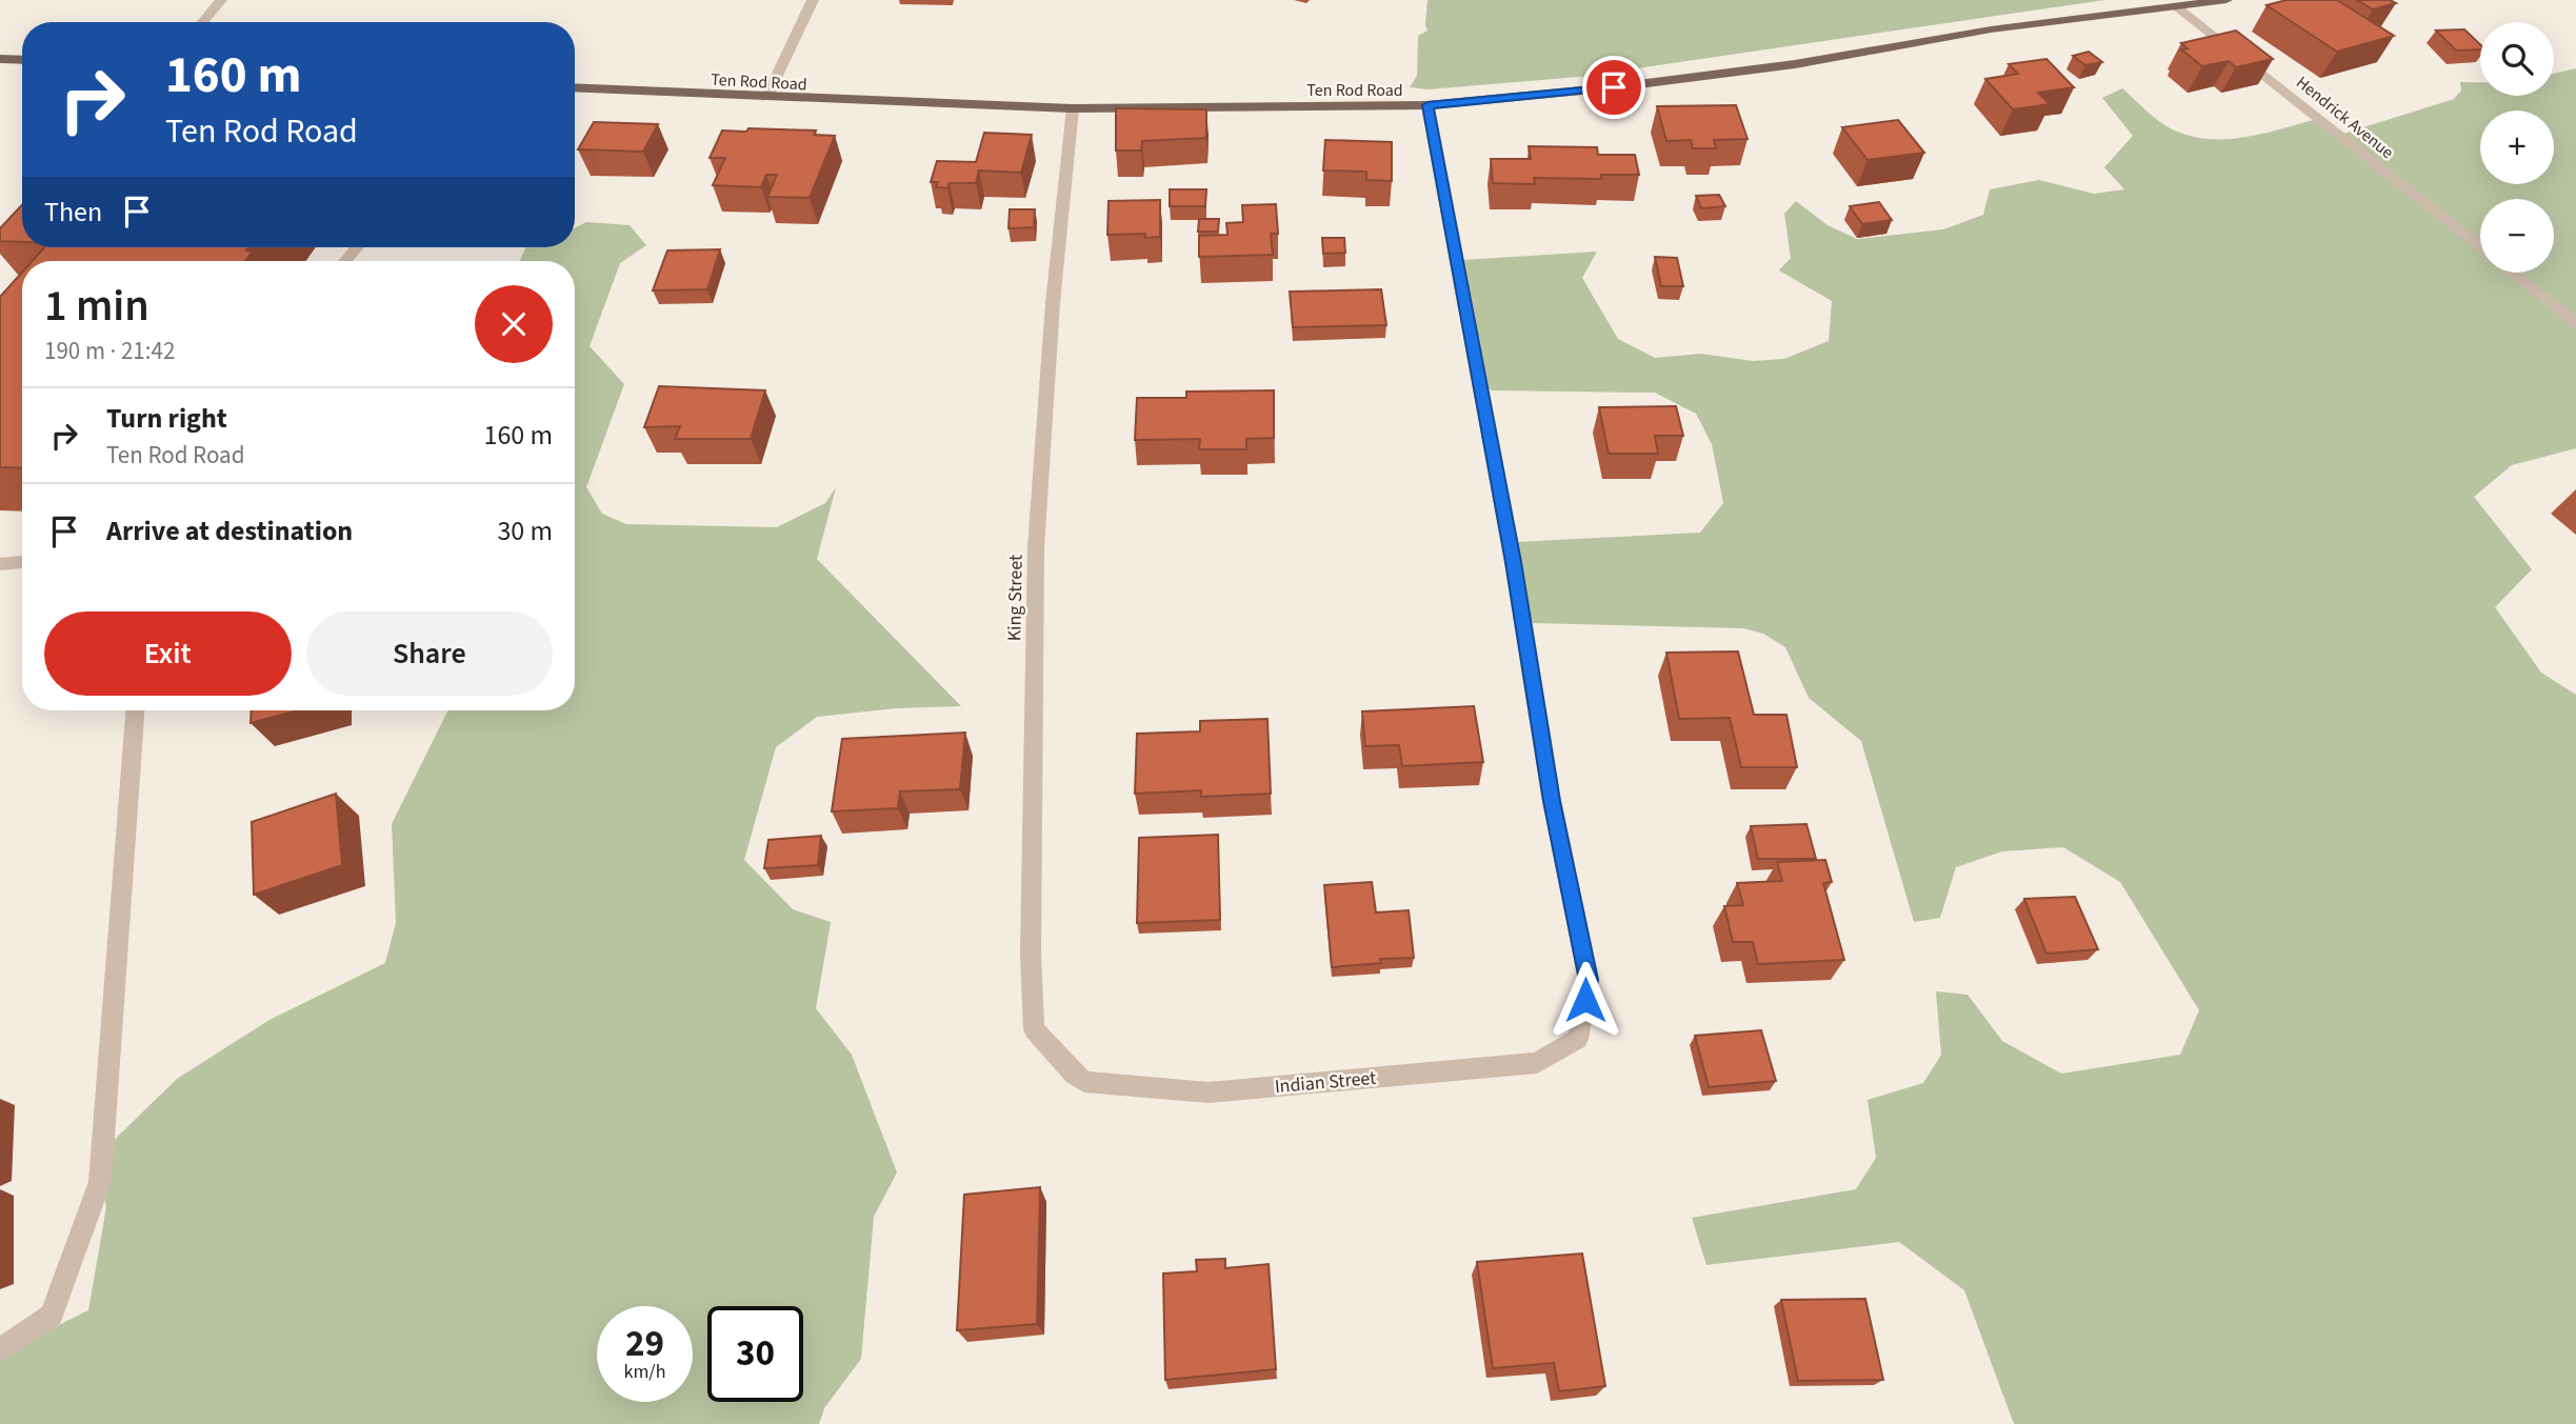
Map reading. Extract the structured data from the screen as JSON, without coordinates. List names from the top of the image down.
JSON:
{
  "streets": {
    "main road": ["Ten Rod Road"],
    "street": ["Hendrick Avenue", "King Street", "Indian Street"]
  },
  "crossings": [
    ["Ten Rod Road", "Hendrick Avenue"],
    ["Ten Rod Road", "King Street"],
    ["Ten Rod Road", "Indian Street"],
    ["King Street", "Indian Street"]
  ],
  "page": {
    "map_buttons": ["+", "−"],
    "turn": ["160 m", "Ten Rod Road"],
    "then": "Then",
    "heading": ["1 min", "190 m · 21:42"],
    "list": [
      {
        "name": "Turn right",
        "note": "Ten Rod Road",
        "value": "160 m"
      },
      {
        "name": "Arrive at destination",
        "value": "30 m"
      }
    ],
    "buttons": ["Exit", "Share"],
    "speed": "29 km/h",
    "limit": "30"
  }
}
